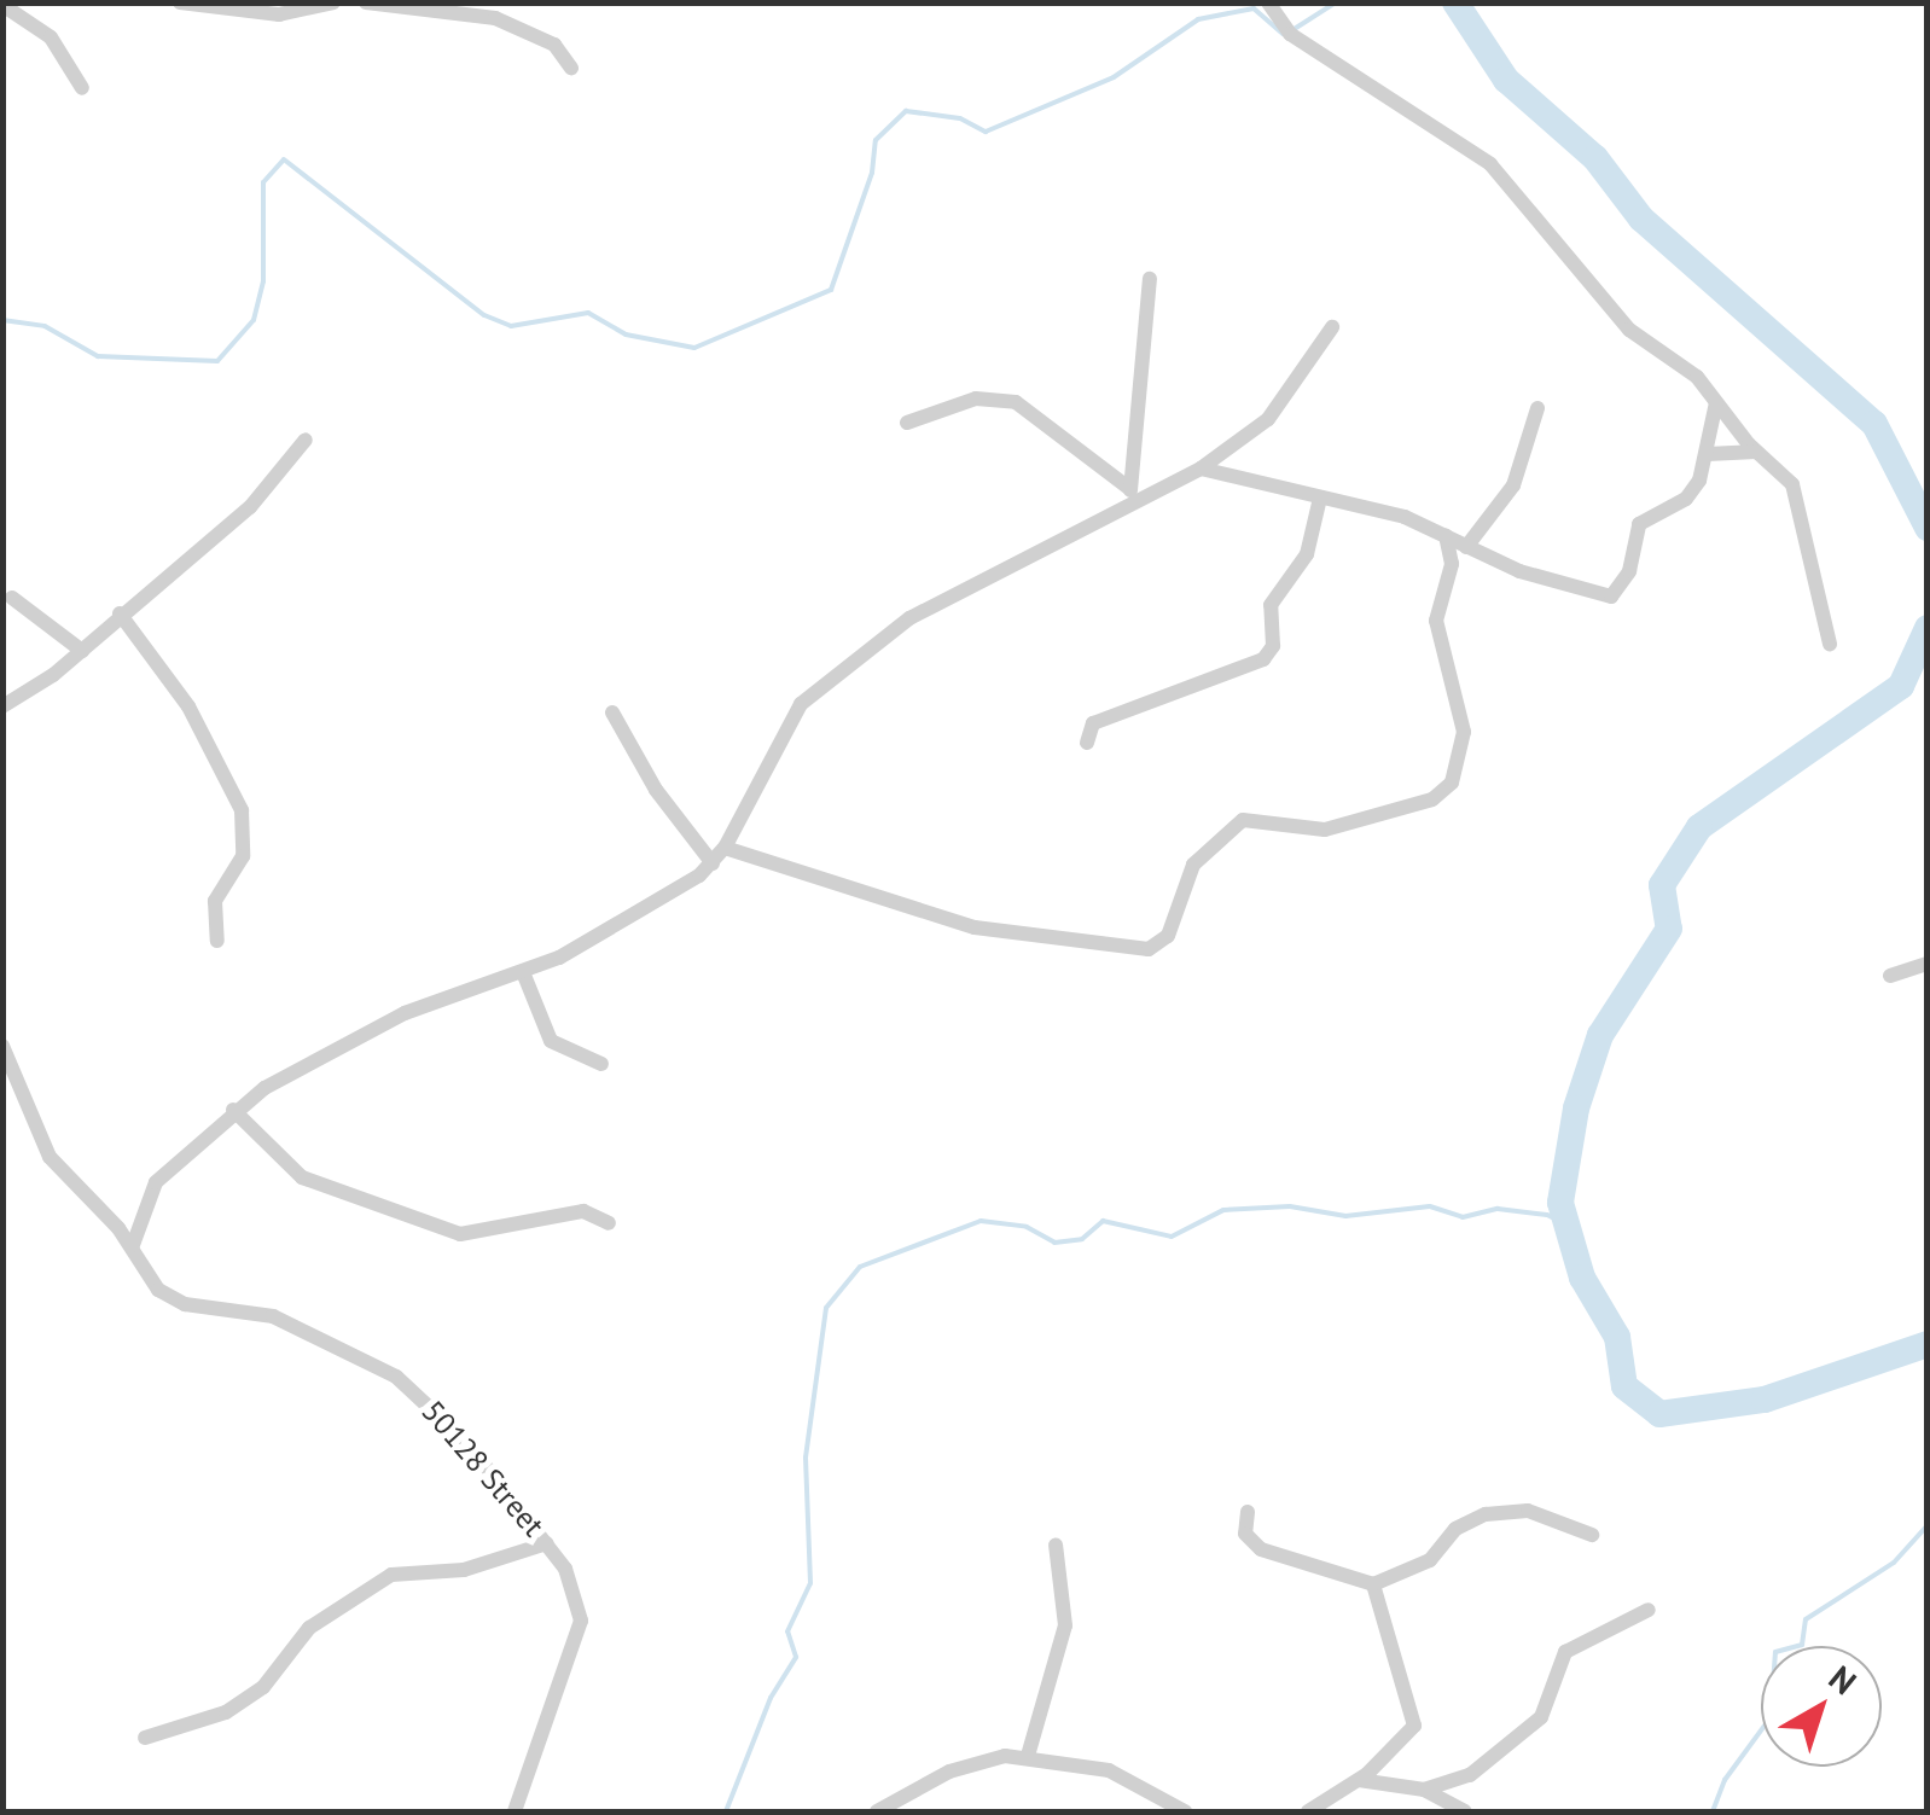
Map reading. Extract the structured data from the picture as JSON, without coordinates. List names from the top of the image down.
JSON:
{
  "streets": {
    "street": ["50128 Street"]
  },
  "north": "top right"
}
